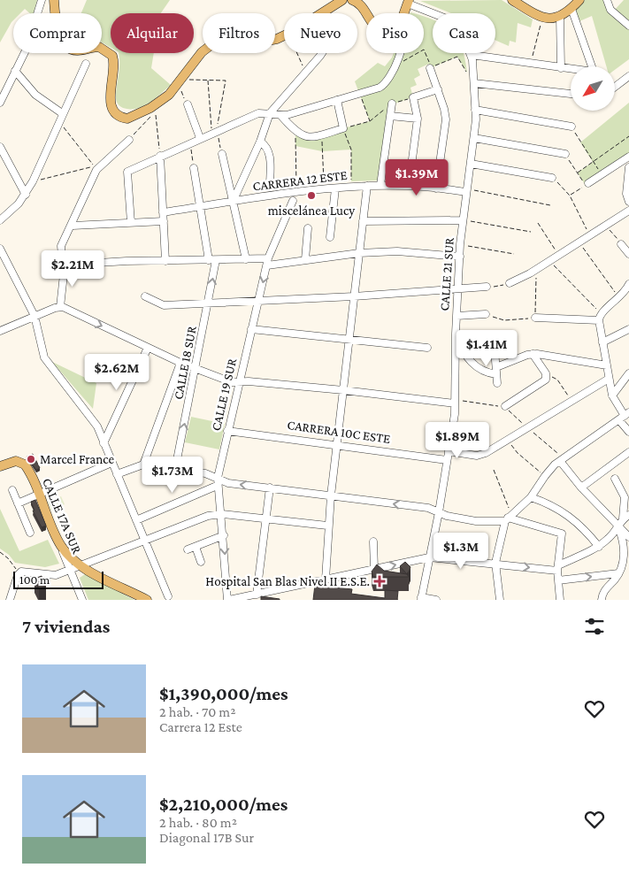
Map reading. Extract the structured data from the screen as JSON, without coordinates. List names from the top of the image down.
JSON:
{
  "streets": {
    "main road": ["CALLE 17A SUR"],
    "street": [
      "CARRERA 12 ESTE",
      "CALLE 21 SUR",
      "CALLE 18 SUR",
      "CALLE 19 SUR",
      "CARRERA 10C ESTE"
    ]
  },
  "crossings": [
    ["CARRERA 12 ESTE", "CALLE 21 SUR"],
    ["CARRERA 12 ESTE", "CALLE 18 SUR"],
    ["CALLE 21 SUR", "CARRERA 10C ESTE"],
    ["CALLE 19 SUR", "CARRERA 10C ESTE"]
  ],
  "places": {
    "other": ["miscelánea Lucy", "Marcel France"],
    "health": ["Hospital San Blas Nivel II E.S.E."]
  },
  "scale_bar": "100 m",
  "north": "bottom left",
  "page": {
    "chip": [
      "Comprar",
      "Alquilar",
      "Filtros",
      "Nuevo",
      "Piso",
      "Casa"
    ],
    "price": [
      "$1.39M",
      "$2.21M",
      "$1.41M",
      "$2.62M",
      "$1.89M",
      "$1.73M",
      "$1.3M"
    ],
    "scale": "100 m",
    "heading": "7 viviendas",
    "list": [
      {
        "name": "$1,390,000/mes",
        "note": "2 hab. · 70 m² · Carrera 12 Este"
      },
      {
        "name": "$2,210,000/mes",
        "note": "2 hab. · 80 m² · Diagonal 17B Sur"
      }
    ]
  }
}
